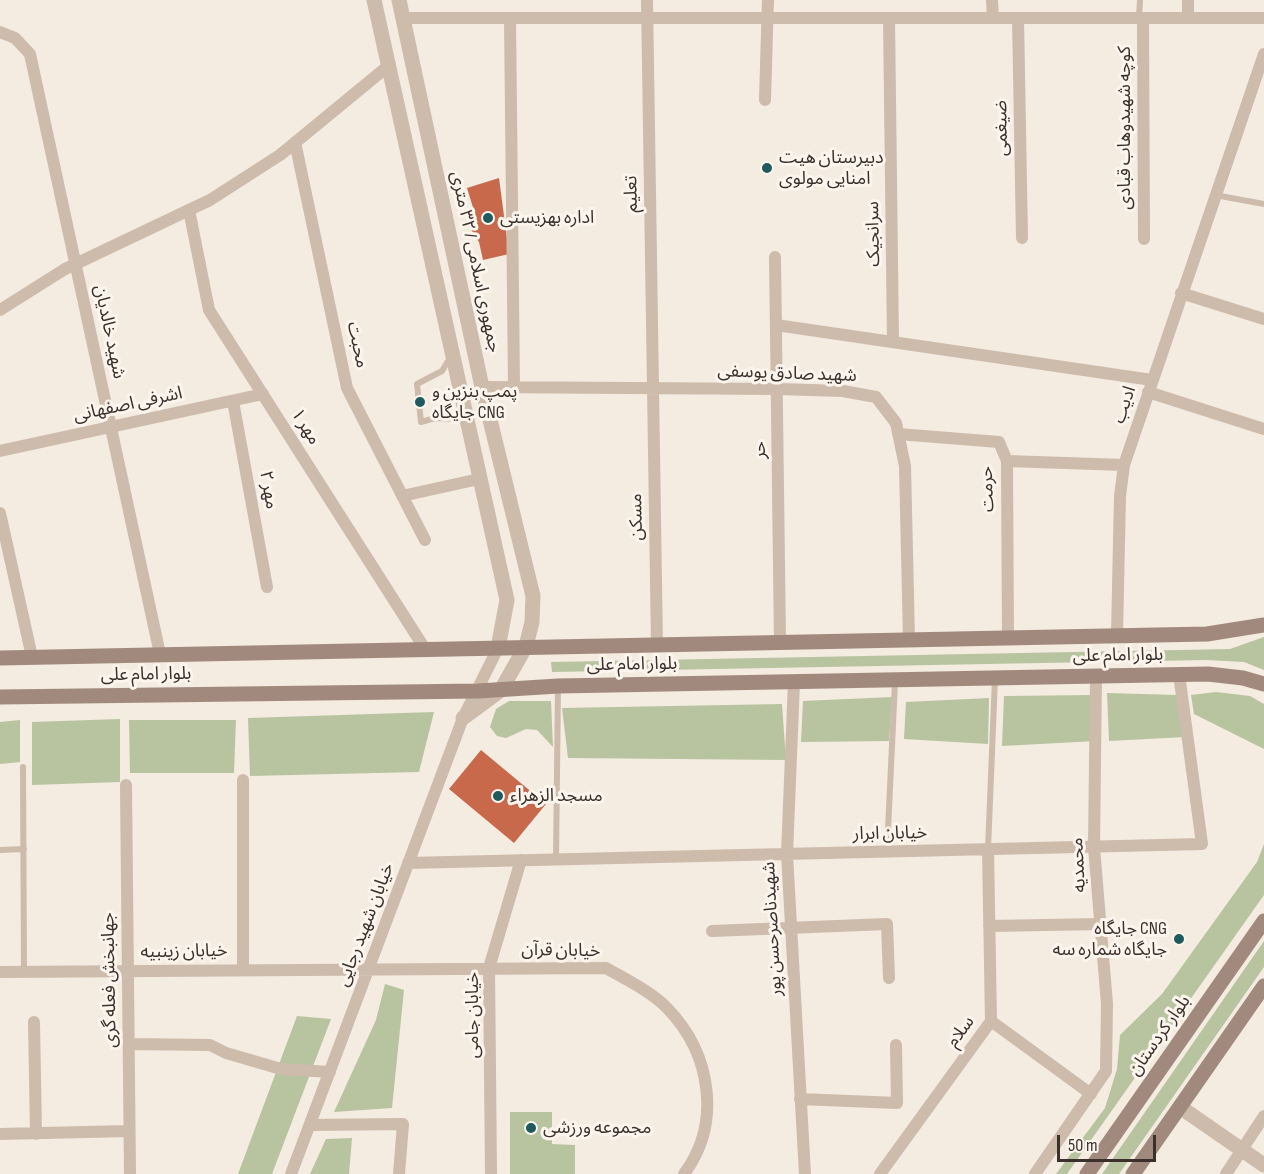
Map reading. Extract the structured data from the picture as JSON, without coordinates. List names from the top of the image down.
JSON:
{
  "streets": {
    "main road": ["بلوار امام علی", "بلوار کردستان"],
    "street": [
      "ضیغمی",
      "کوچه شهیدوهاب قبادی",
      "تعلیم",
      "سرانجیک",
      "جمهوری اسلامی / ۳۲ متری",
      "شهید خالدیان",
      "محبت",
      "شهید صادق یوسفی",
      "اشرفی اصفهانی",
      "ادیب",
      "مهر ۱",
      "حر",
      "حرمت",
      "مهر ۲",
      "مسکن",
      "خیابان ابرار",
      "محمدیه",
      "خیابان شهید رجایی",
      "شهیدناصرحسن پور",
      "خیابان قرآن",
      "خیابان زینبیه",
      "جهانبخش فعله گری",
      "خیابان جامی",
      "سلام"
    ]
  },
  "crossings": [
    ["تعلیم", "شهید صادق یوسفی"],
    ["تعلیم", "مسکن"],
    ["جمهوری اسلامی / ۳۲ متری", "شهید صادق یوسفی"],
    ["جمهوری اسلامی / ۳۲ متری", "بلوار امام علی"],
    ["جمهوری اسلامی / ۳۲ متری", "خیابان شهید رجایی"],
    ["شهید خالدیان", "اشرفی اصفهانی"],
    ["شهید خالدیان", "بلوار امام علی"],
    ["شهید صادق یوسفی", "حر"],
    ["شهید صادق یوسفی", "حرمت"],
    ["شهید صادق یوسفی", "مسکن"],
    ["شهید صادق یوسفی", "بلوار امام علی"],
    ["اشرفی اصفهانی", "مهر ۱"],
    ["اشرفی اصفهانی", "مهر ۲"],
    ["ادیب", "بلوار امام علی"],
    ["مهر ۱", "بلوار امام علی"],
    ["حر", "بلوار امام علی"],
    ["حرمت", "بلوار امام علی"],
    ["مسکن", "بلوار امام علی"],
    ["بلوار امام علی", "خیابان ابرار"],
    ["بلوار امام علی", "محمدیه"],
    ["بلوار امام علی", "خیابان شهید رجایی"],
    ["بلوار امام علی", "شهیدناصرحسن پور"],
    ["خیابان ابرار", "محمدیه"],
    ["خیابان ابرار", "خیابان شهید رجایی"],
    ["خیابان ابرار", "شهیدناصرحسن پور"],
    ["خیابان ابرار", "خیابان جامی"],
    ["خیابان ابرار", "سلام"],
    ["خیابان شهید رجایی", "خیابان قرآن"],
    ["خیابان شهید رجایی", "خیابان زینبیه"],
    ["خیابان قرآن", "خیابان زینبیه"],
    ["خیابان قرآن", "خیابان جامی"],
    ["خیابان زینبیه", "جهانبخش فعله گری"]
  ],
  "places": [
    "دبیرستان هیت امنایی مولوی",
    "اداره بهزیستی",
    "پمپ بنزین و جایگاه CNG",
    "مسجد الزهراء",
    "جایگاه CNG جایگاه شماره سه",
    "مجموعه ورزشی"
  ],
  "scale_bar": "50 m"
}
